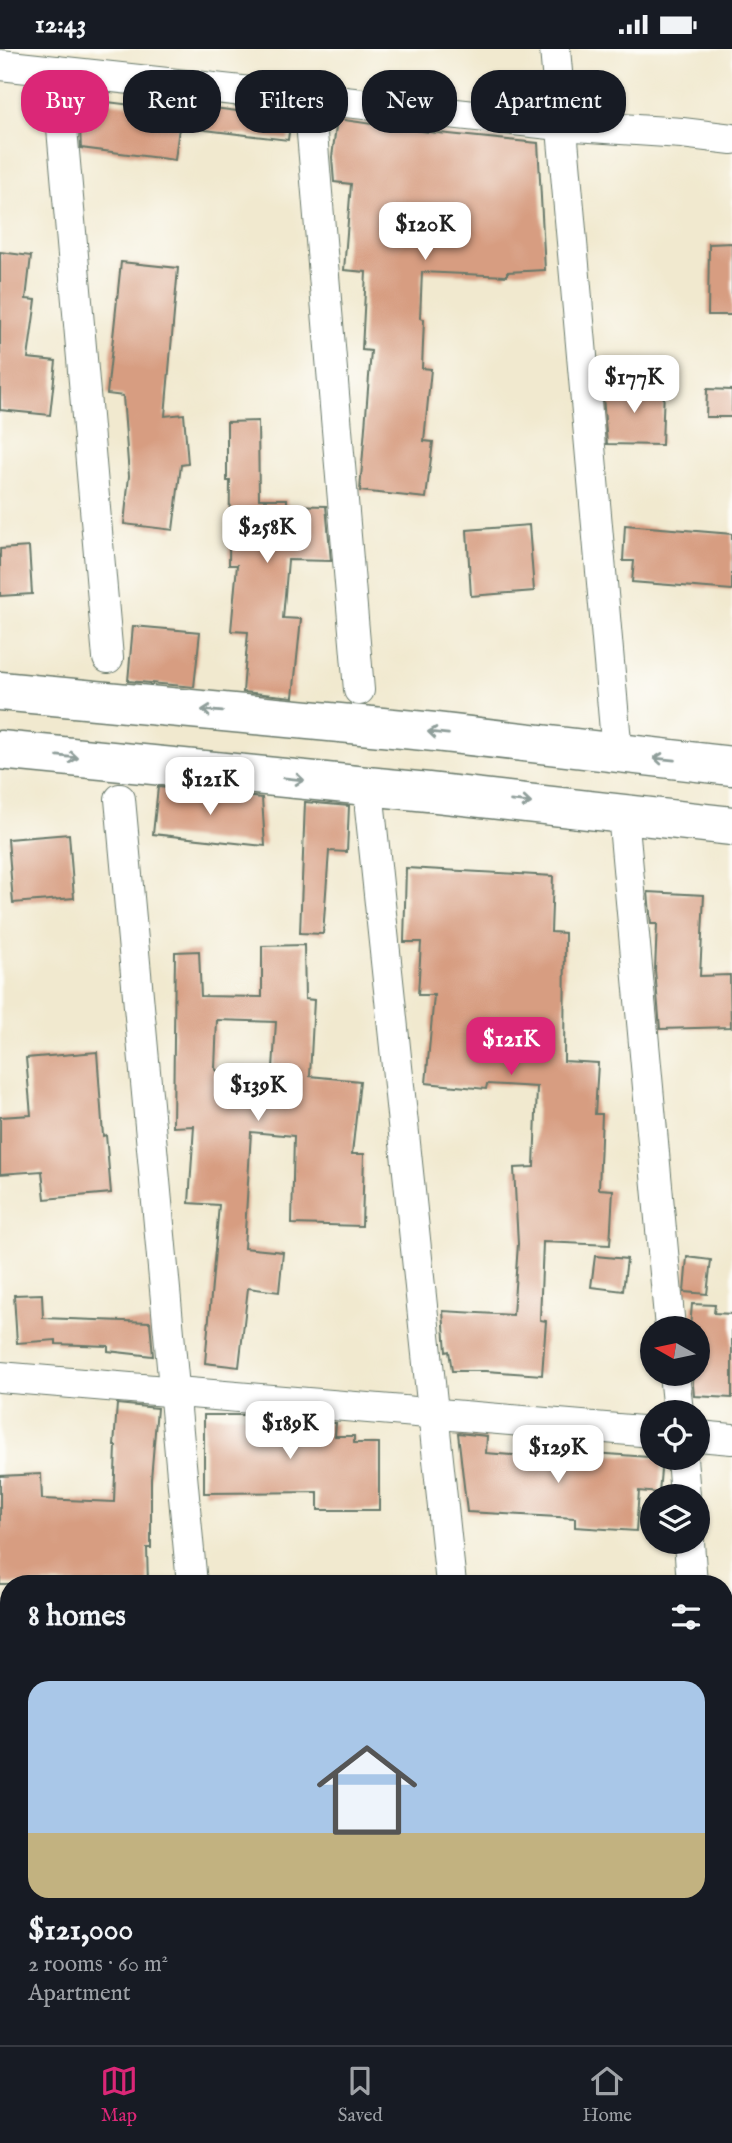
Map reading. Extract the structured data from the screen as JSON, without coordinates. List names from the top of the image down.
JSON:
{
  "north": "left",
  "page": {
    "status": "12:43",
    "chip": [
      "Buy",
      "Rent",
      "Filters",
      "New",
      "Apartment"
    ],
    "price": [
      "$120K",
      "$177K",
      "$258K",
      "$121K",
      "$121K",
      "$139K",
      "$189K",
      "$129K"
    ],
    "heading": "8 homes",
    "list": [
      {
        "name": "$121,000",
        "note": "2 rooms · 60 m² · Apartment"
      }
    ],
    "tabs": ["Map", "Saved", "Home"]
  }
}
